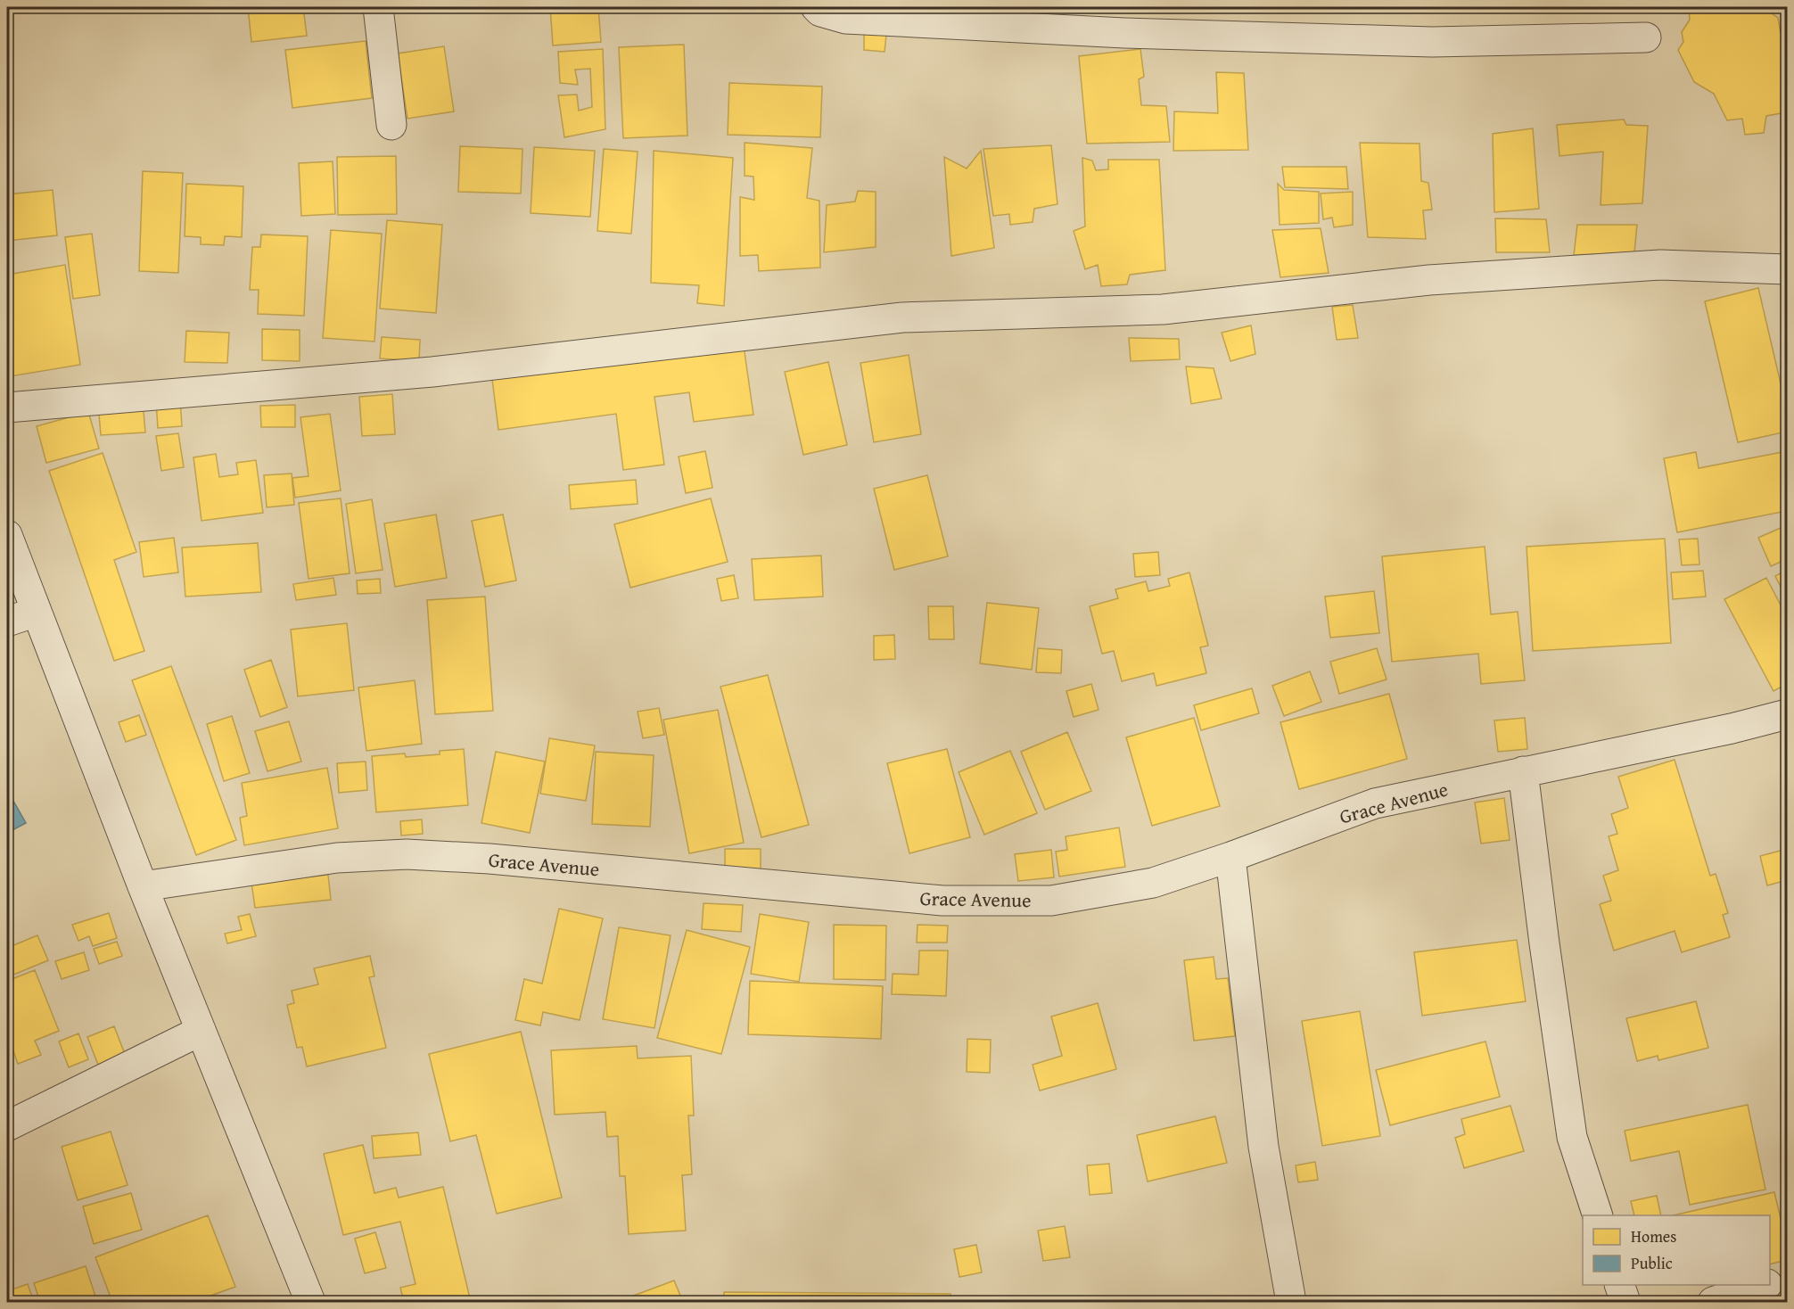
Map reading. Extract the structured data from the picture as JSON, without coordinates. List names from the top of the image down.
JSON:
{
  "streets": {
    "street": ["Grace Avenue"]
  },
  "legend": ["Homes", "Public"]
}
